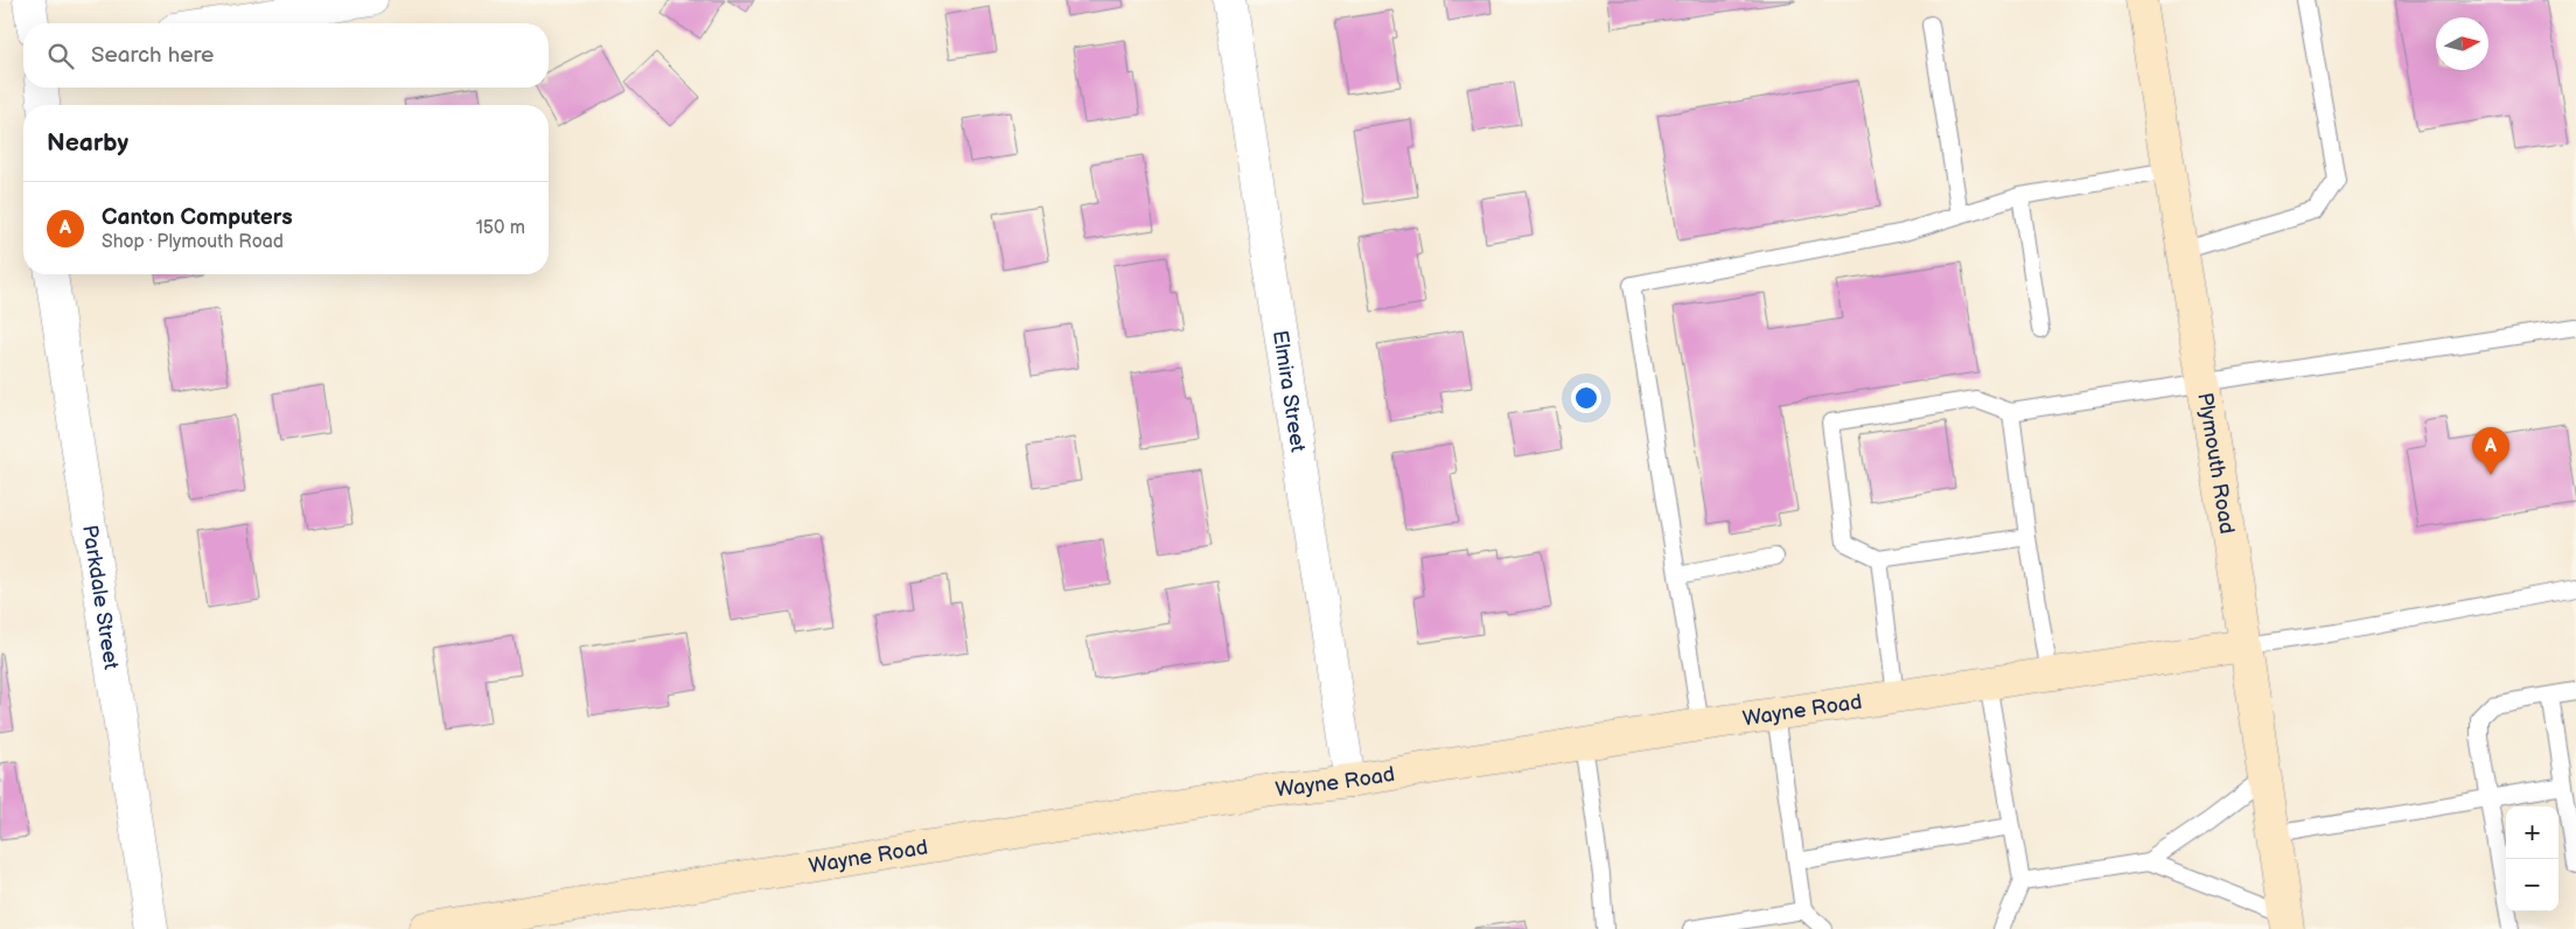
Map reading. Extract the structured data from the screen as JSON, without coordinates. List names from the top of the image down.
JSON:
{
  "streets": {
    "main road": ["Plymouth Road", "Wayne Road"],
    "street": ["Elmira Street", "Parkdale Street"]
  },
  "crossings": [
    ["Elmira Street", "Wayne Road"],
    ["Plymouth Road", "Wayne Road"]
  ],
  "north": "right",
  "page": {
    "search": "Search here",
    "heading": "Nearby",
    "list": [
      {
        "mark": "A",
        "name": "Canton Computers",
        "note": "Shop · Plymouth Road",
        "value": "150 m"
      }
    ],
    "pins": "A",
    "map_buttons": ["+", "−"]
  }
}
